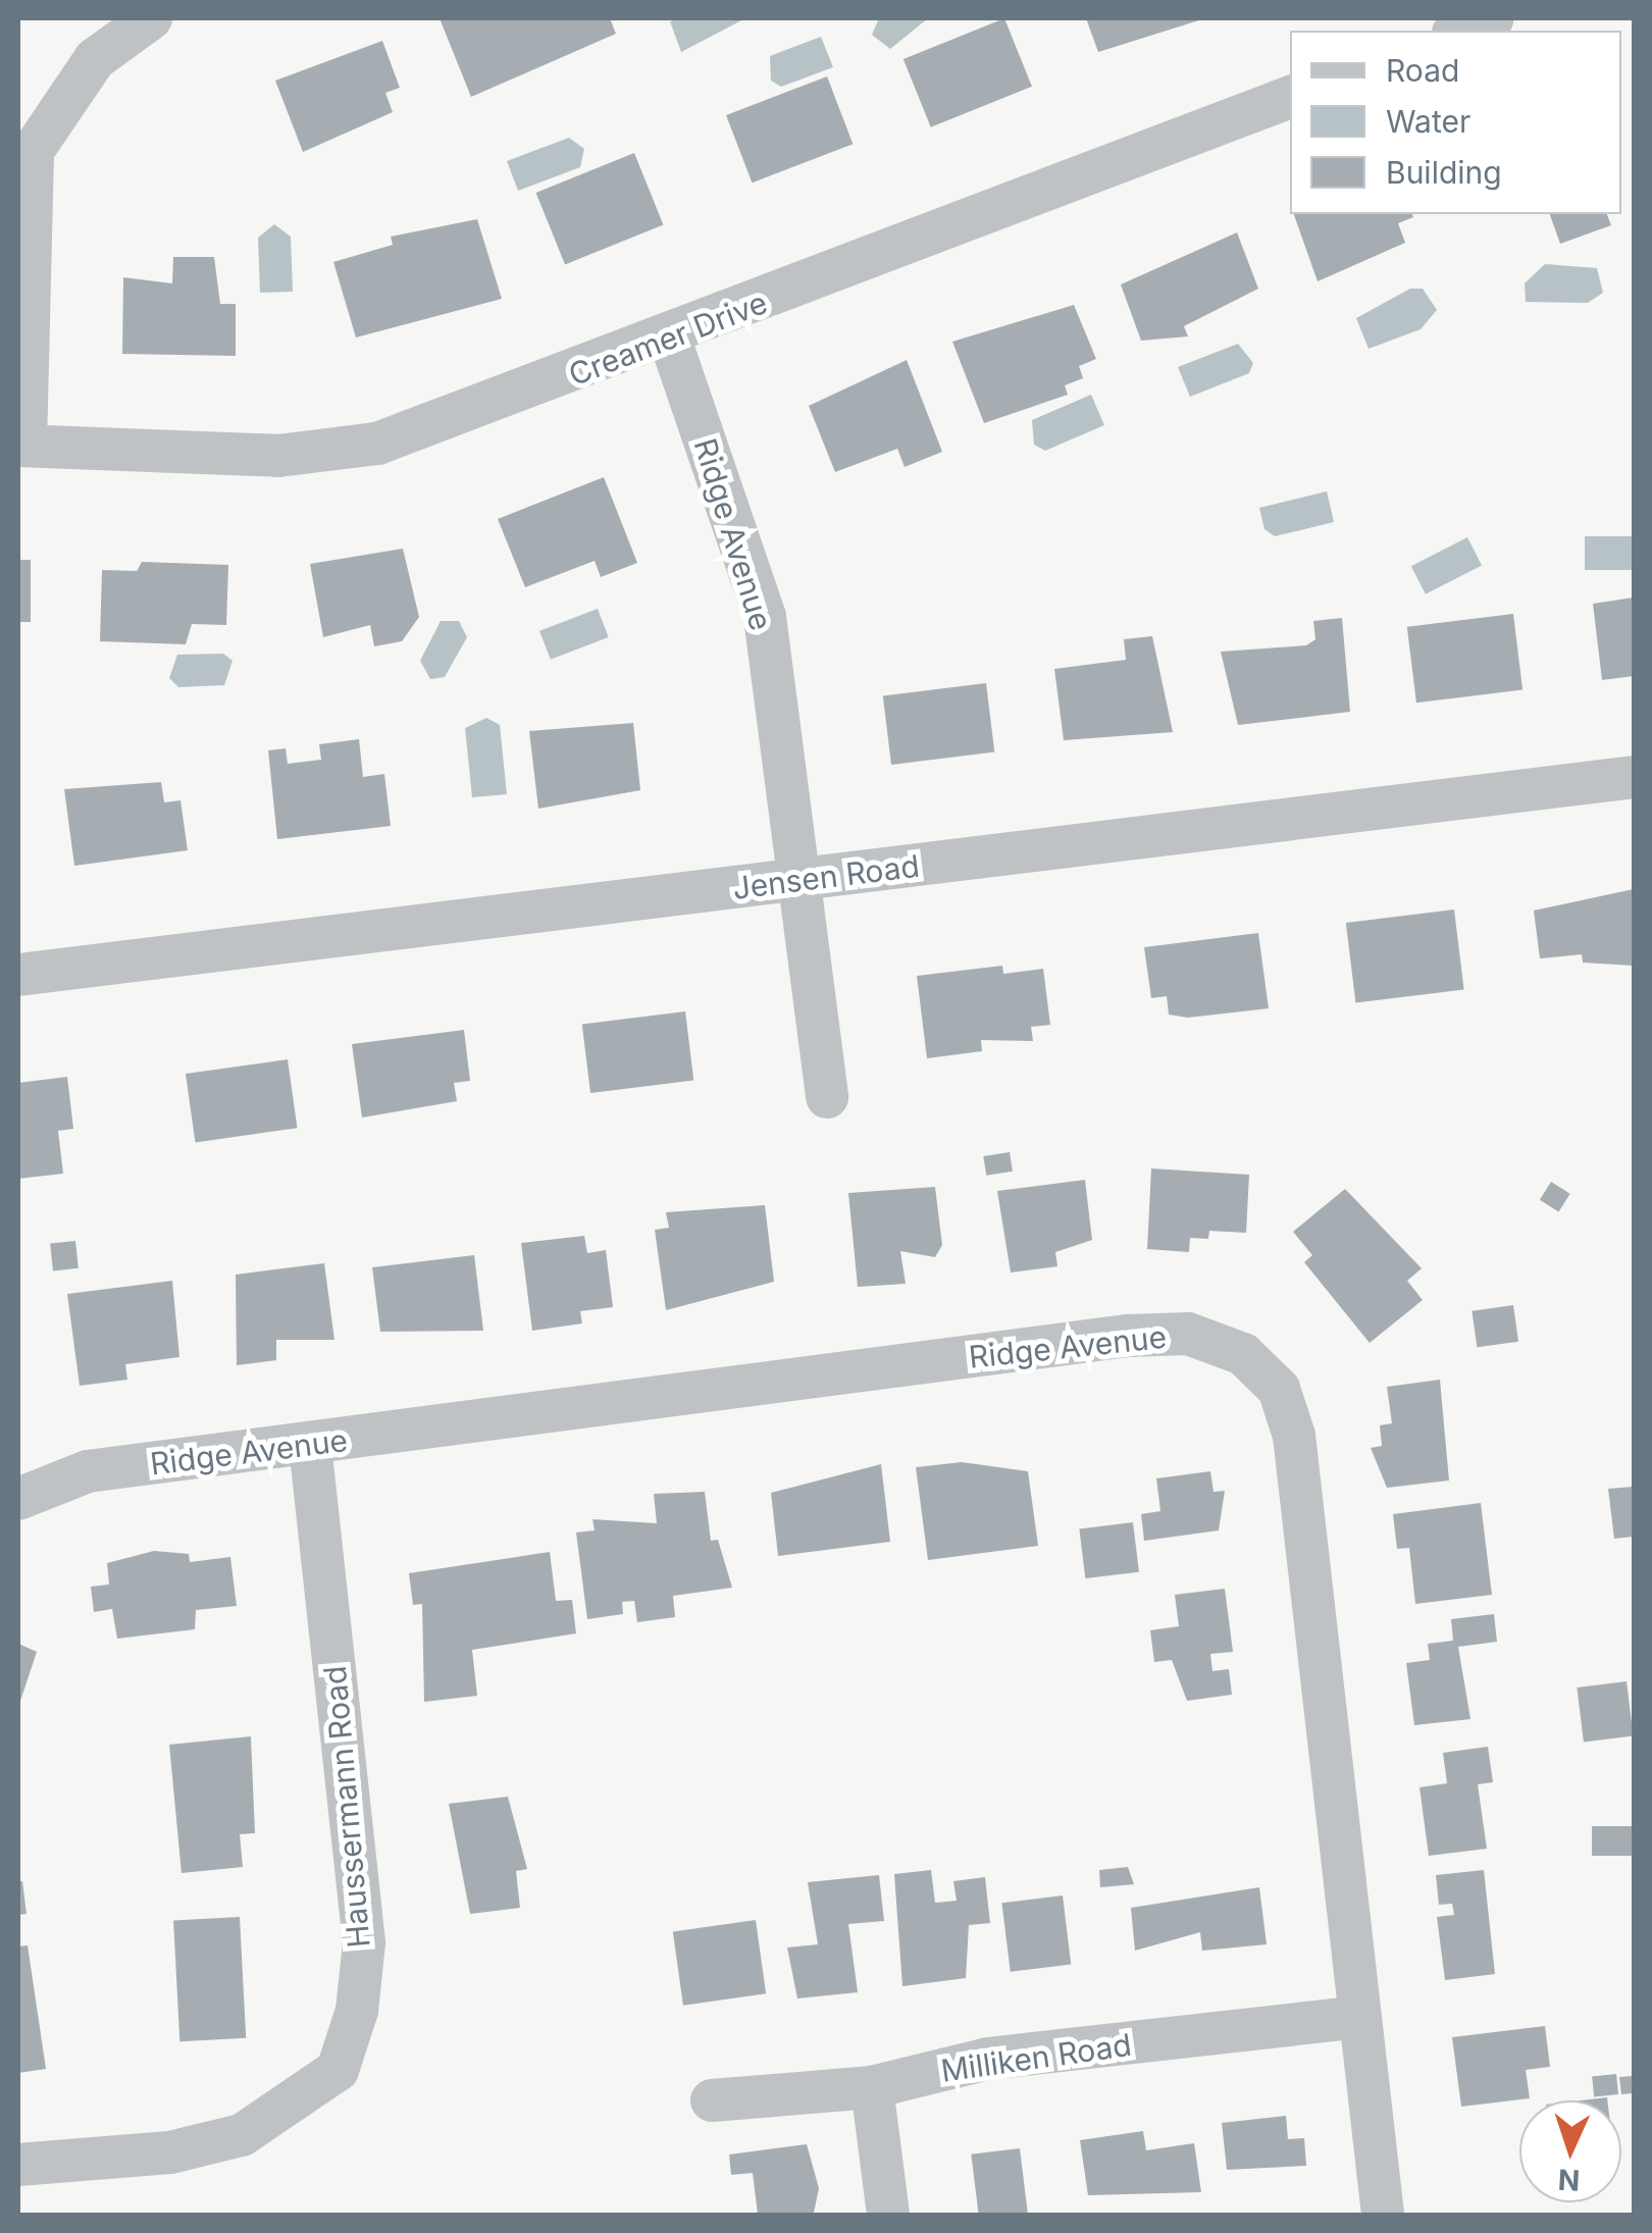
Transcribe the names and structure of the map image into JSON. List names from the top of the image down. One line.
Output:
{"streets":{"street":["Creamer Drive","Ridge Avenue","Jensen Road","Haussermann Road","Milliken Road"]},"crossings":[["Creamer Drive","Ridge Avenue"],["Ridge Avenue","Jensen Road"],["Ridge Avenue","Haussermann Road"],["Ridge Avenue","Milliken Road"]],"legend":["Road","Water","Building"],"north":"bottom"}
